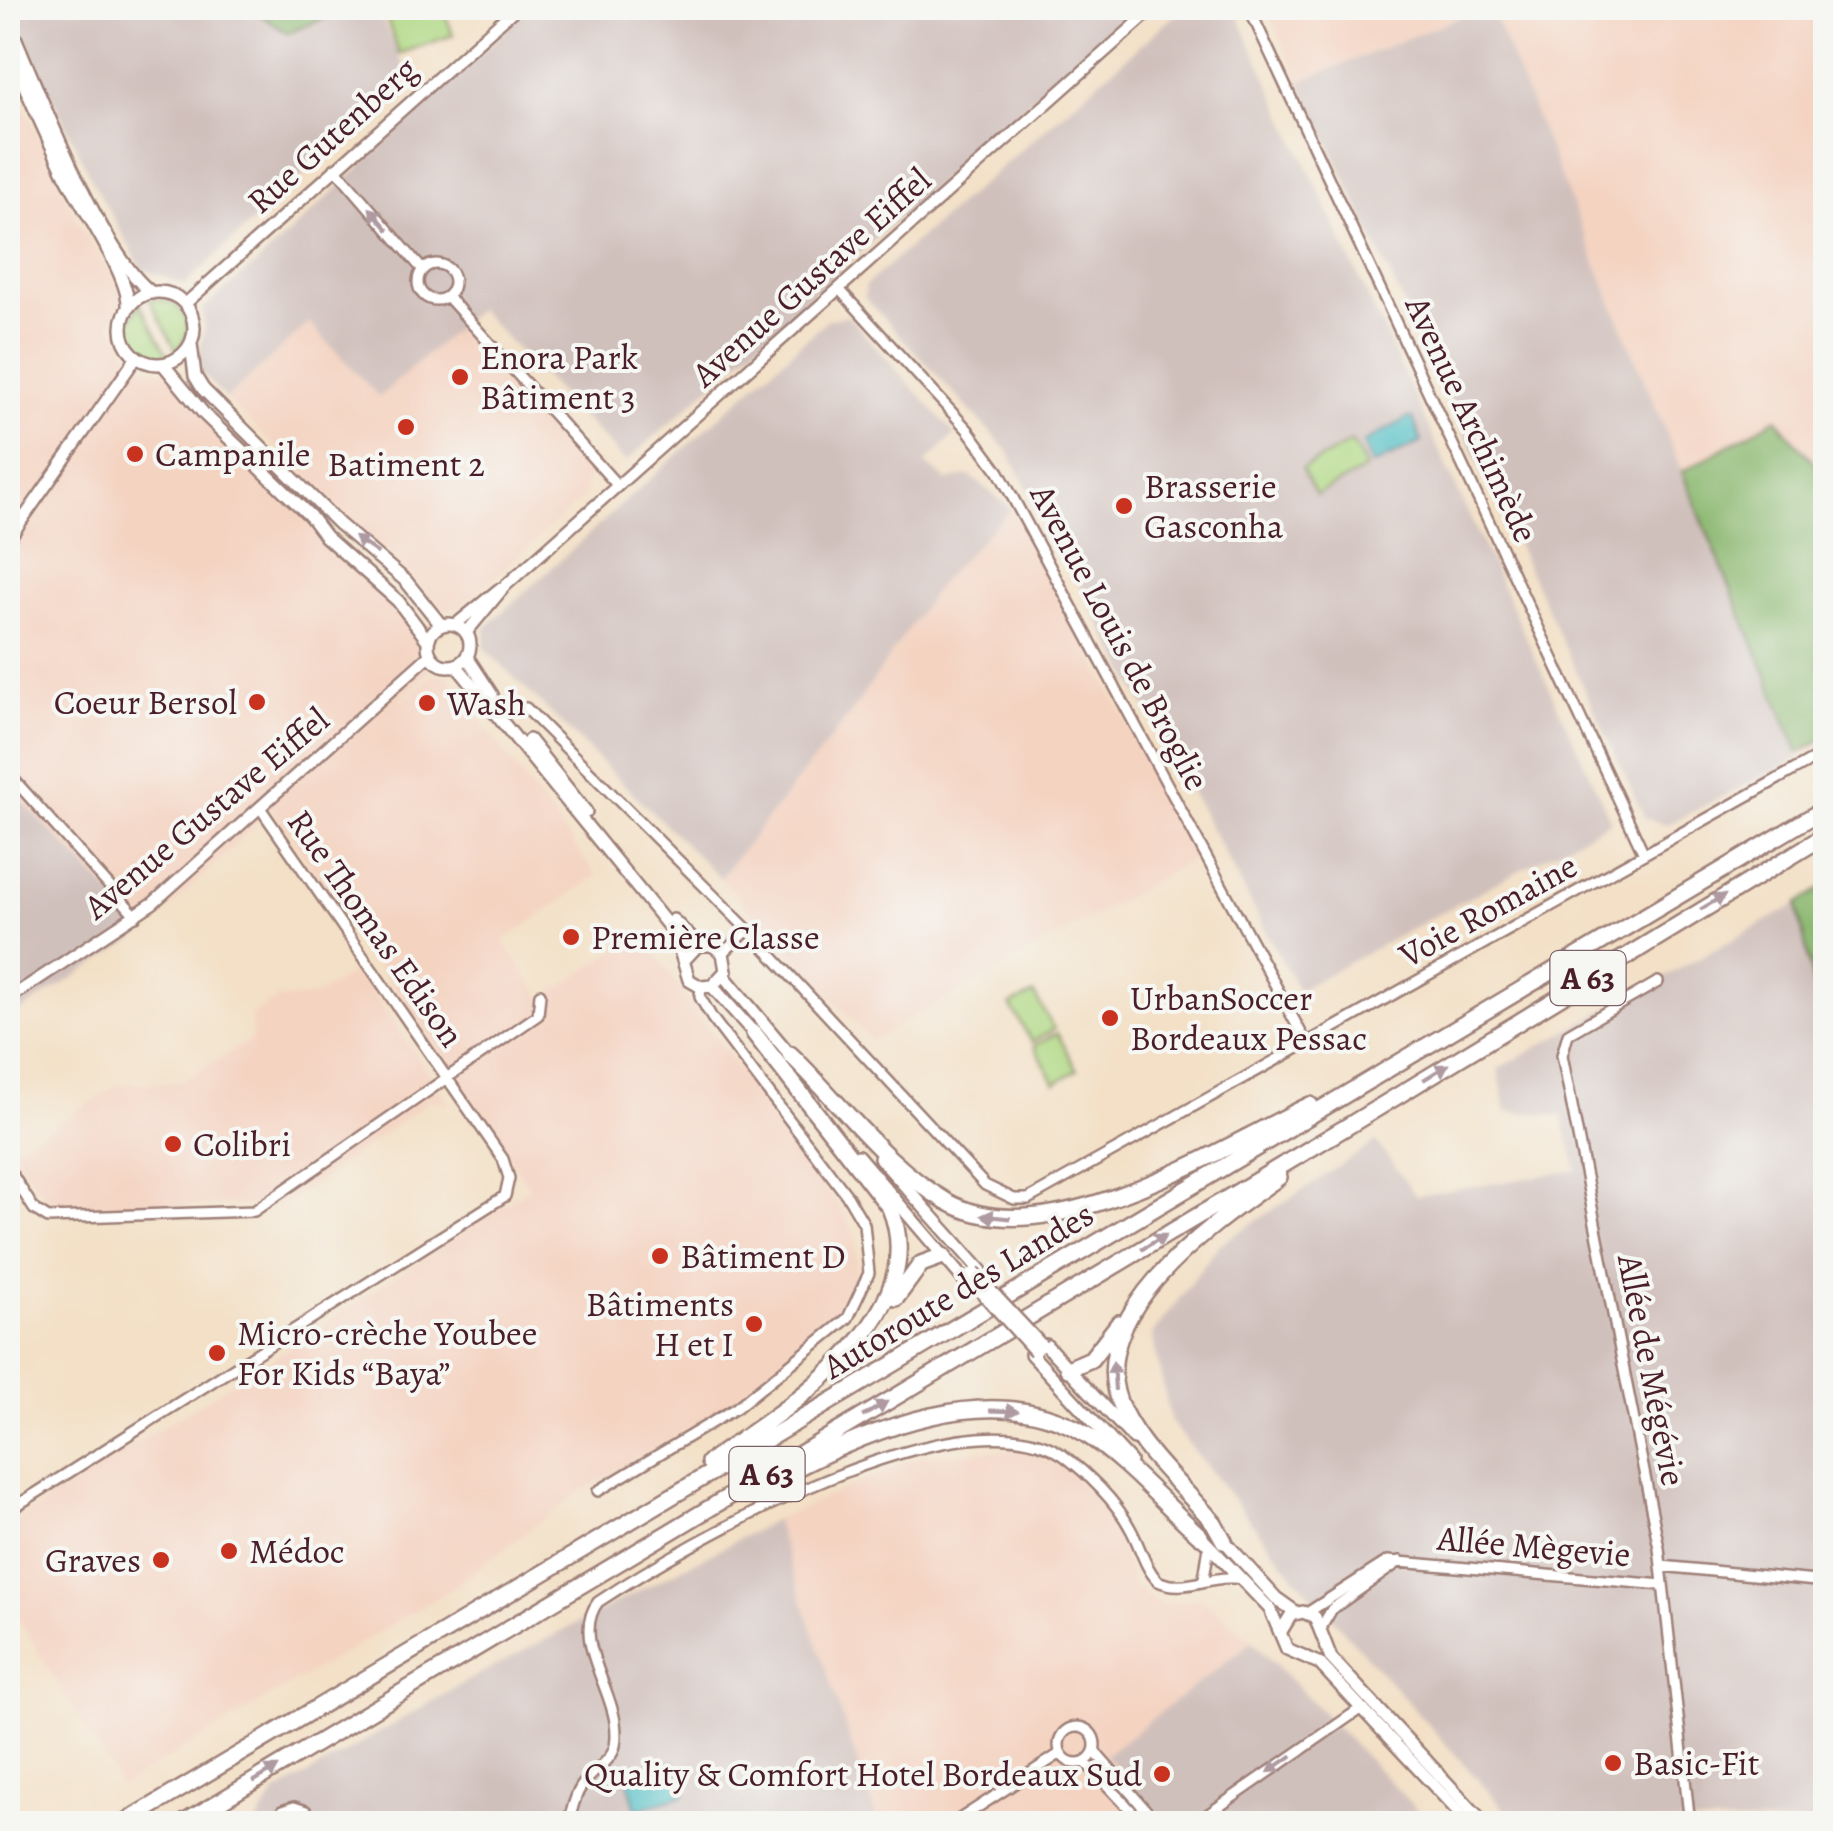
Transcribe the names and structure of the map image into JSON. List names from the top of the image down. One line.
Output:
{"streets":{"highway":["A 63","Autoroute des Landes"],"street":["Rue Gutenberg","Avenue Gustave Eiffel","Avenue Archimède","Avenue Louis de Broglie","Voie Romaine","Rue Thomas Edison","Allée de Mégévie","Allée Mègevie"]},"crossings":[["Avenue Gustave Eiffel","Avenue Louis de Broglie"],["Avenue Gustave Eiffel","Rue Thomas Edison"],["Avenue Archimède","Voie Romaine"],["Avenue Louis de Broglie","Voie Romaine"],["Allée de Mégévie","Allée Mègevie"]],"places":["Enora Park Bâtiment 3","Batiment 2","Campanile","Brasserie Gasconha","Coeur Bersol","Wash","Première Classe","UrbanSoccer Bordeaux Pessac","Colibri","Bâtiment D","Bâtiments H et I","Micro-crèche Youbee For Kids “Baya”","Médoc","Graves","Basic-Fit","Quality & Comfort Hotel Bordeaux Sud"]}
